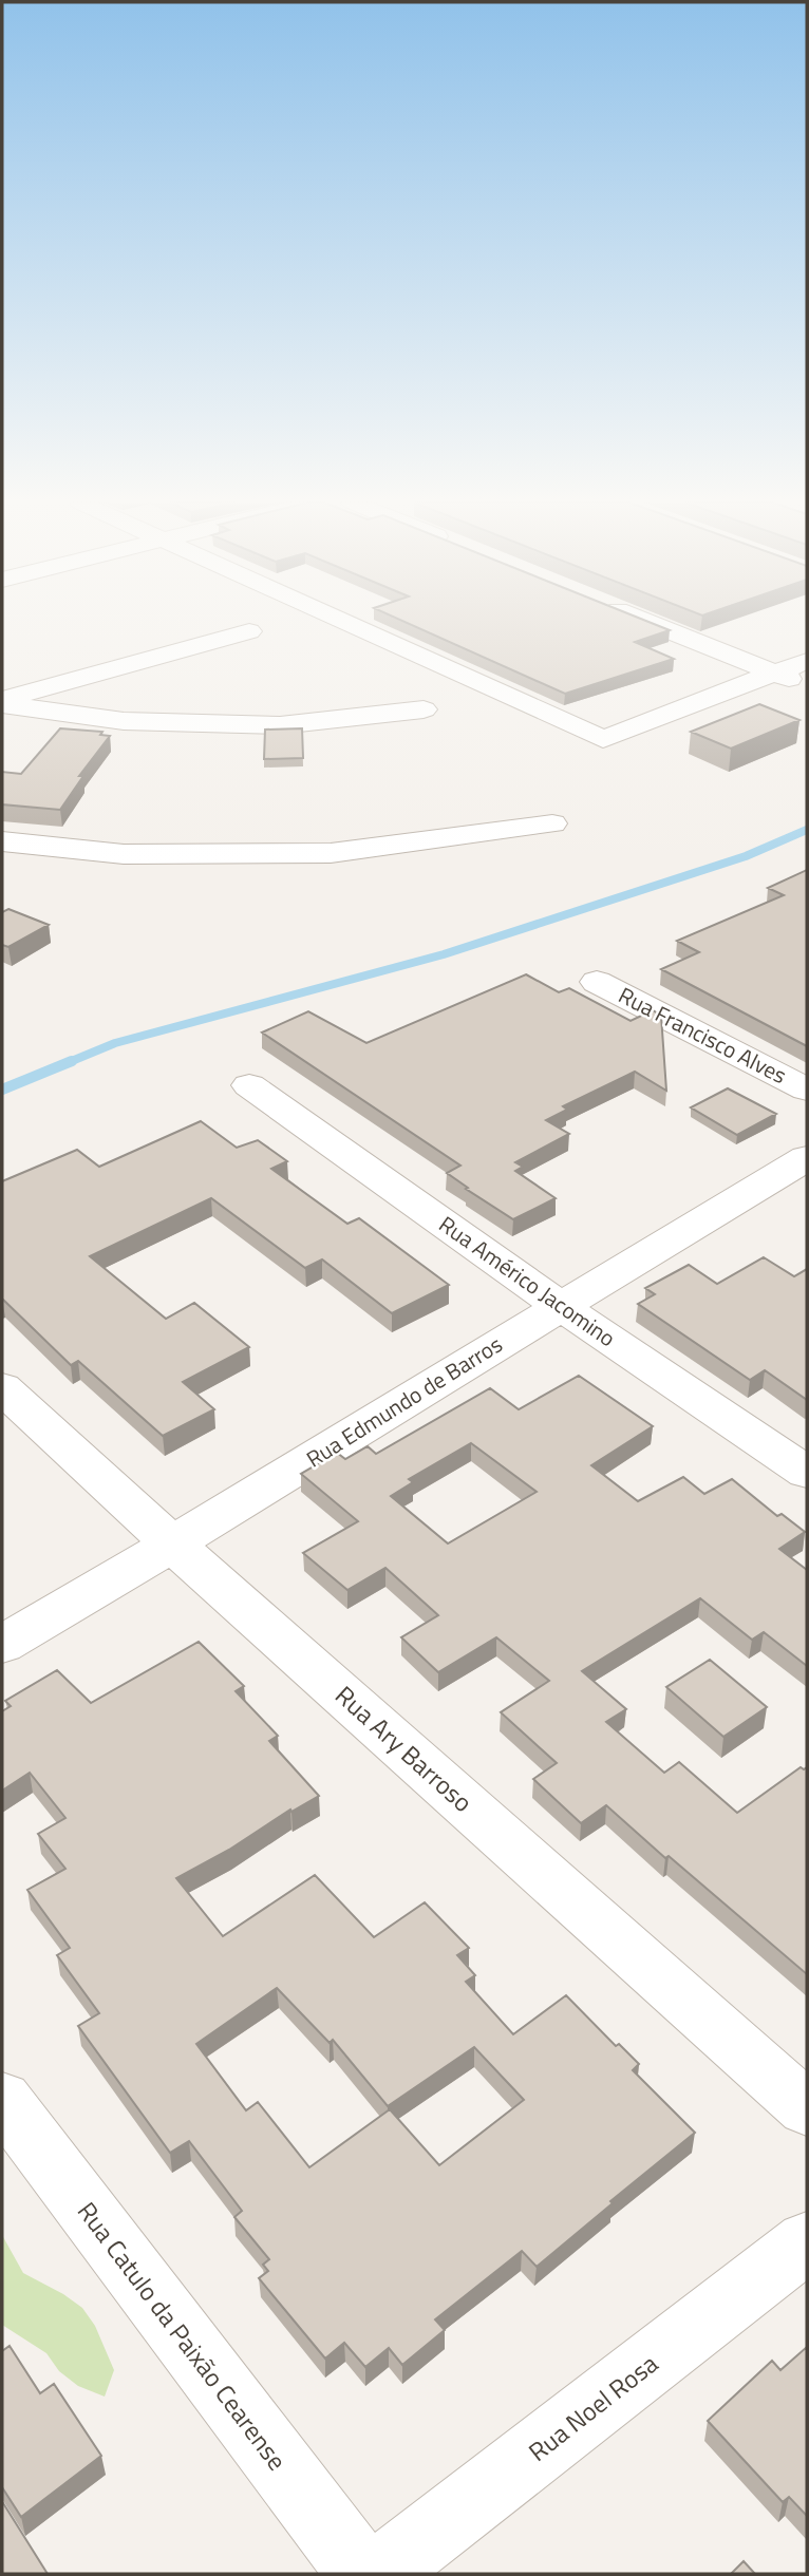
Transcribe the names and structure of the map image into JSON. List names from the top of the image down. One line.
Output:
{"streets":{"street":["Rua Francisco Alves","Rua Américo Jacomino","Rua Edmundo de Barros","Rua Ary Barroso","Rua Catulo da Paixão Cearense","Rua Noel Rosa"]},"crossings":[["Rua Américo Jacomino","Rua Edmundo de Barros"],["Rua Edmundo de Barros","Rua Ary Barroso"]]}
